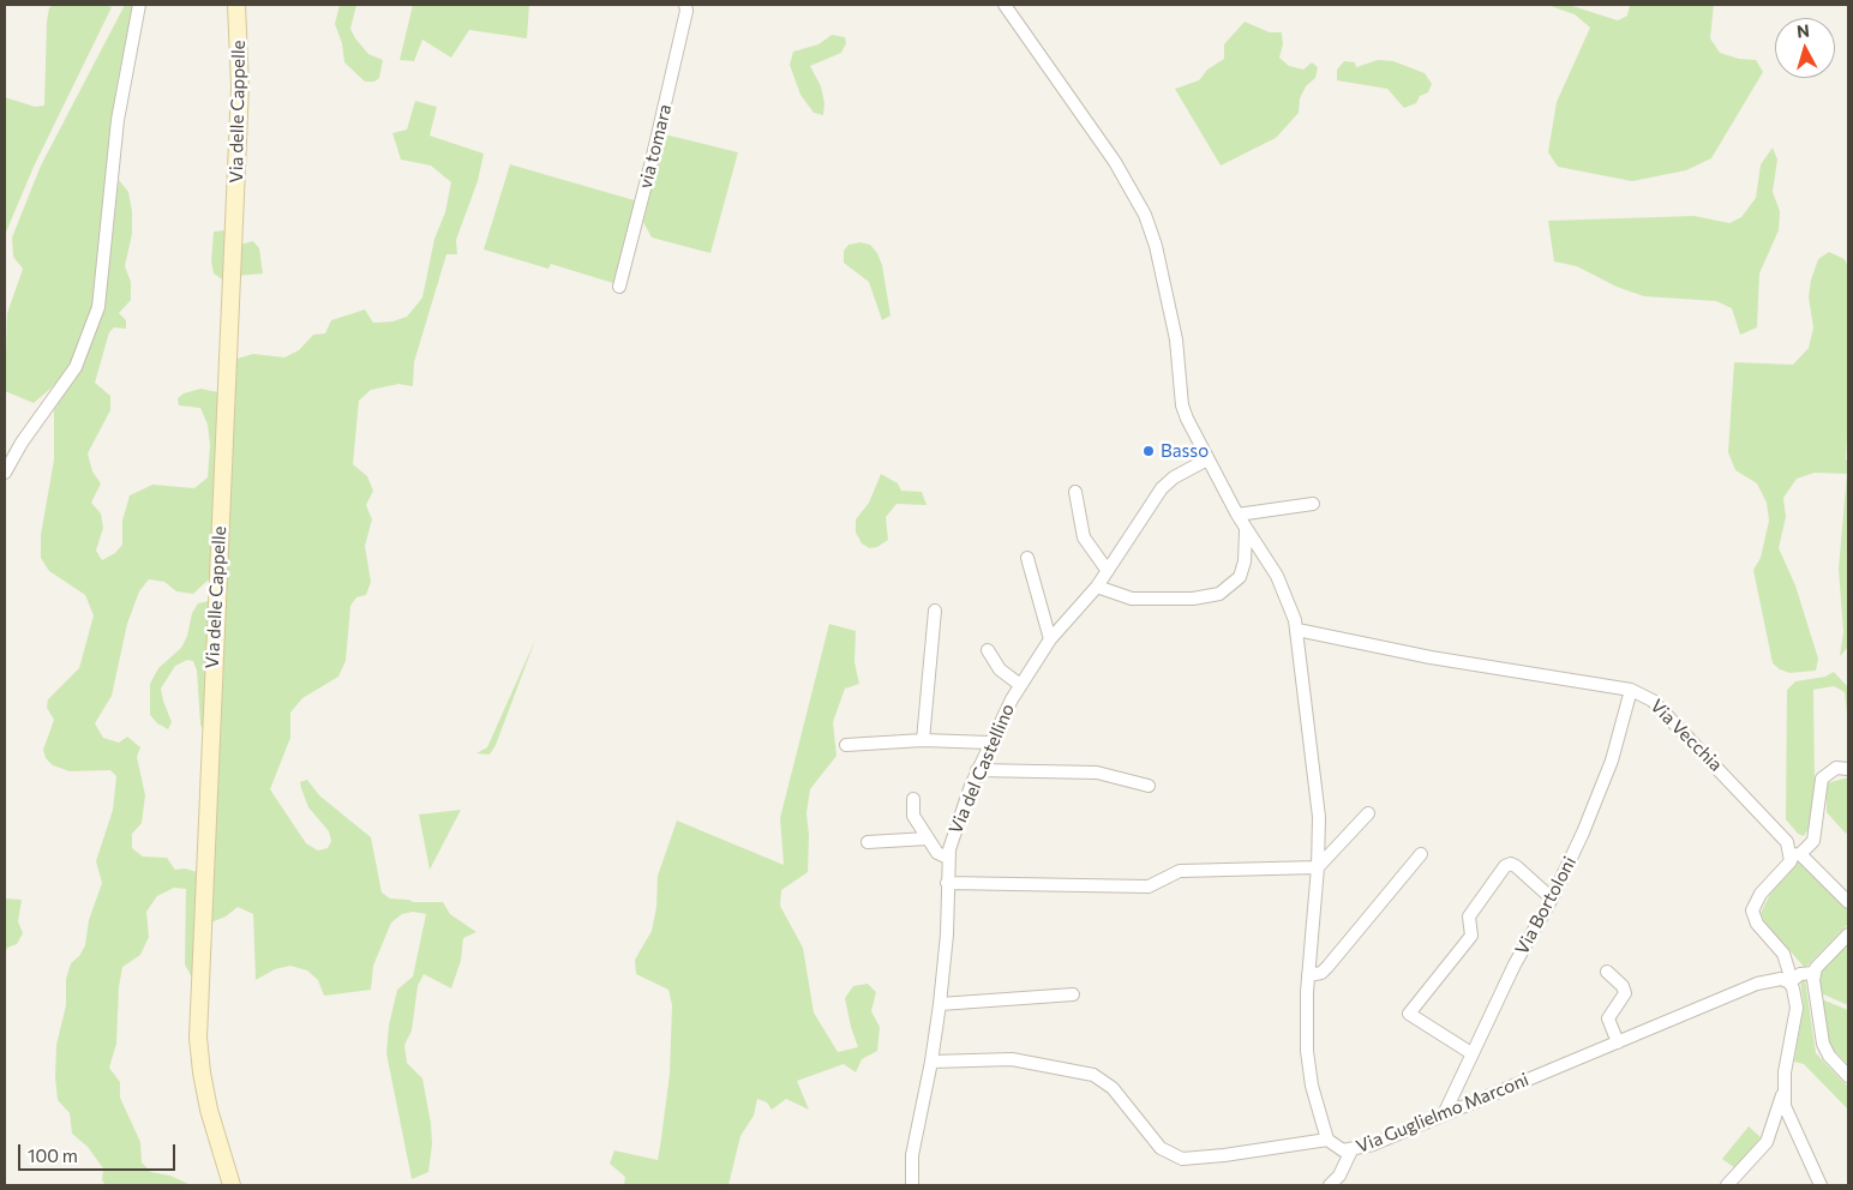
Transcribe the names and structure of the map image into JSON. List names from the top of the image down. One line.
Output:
{"streets":{"main road":["Via delle Cappelle"],"street":["via tomara","Via Vecchia","Via del Castellino","Via Bortoloni","Via Guglielmo Marconi"]},"crossings":[["Via Vecchia","Via Bortoloni"],["Via Vecchia","Via Guglielmo Marconi"],["Via del Castellino","Via Guglielmo Marconi"],["Via Bortoloni","Via Guglielmo Marconi"]],"places":["Basso"],"scale_bar":"100 m","north":"top"}
